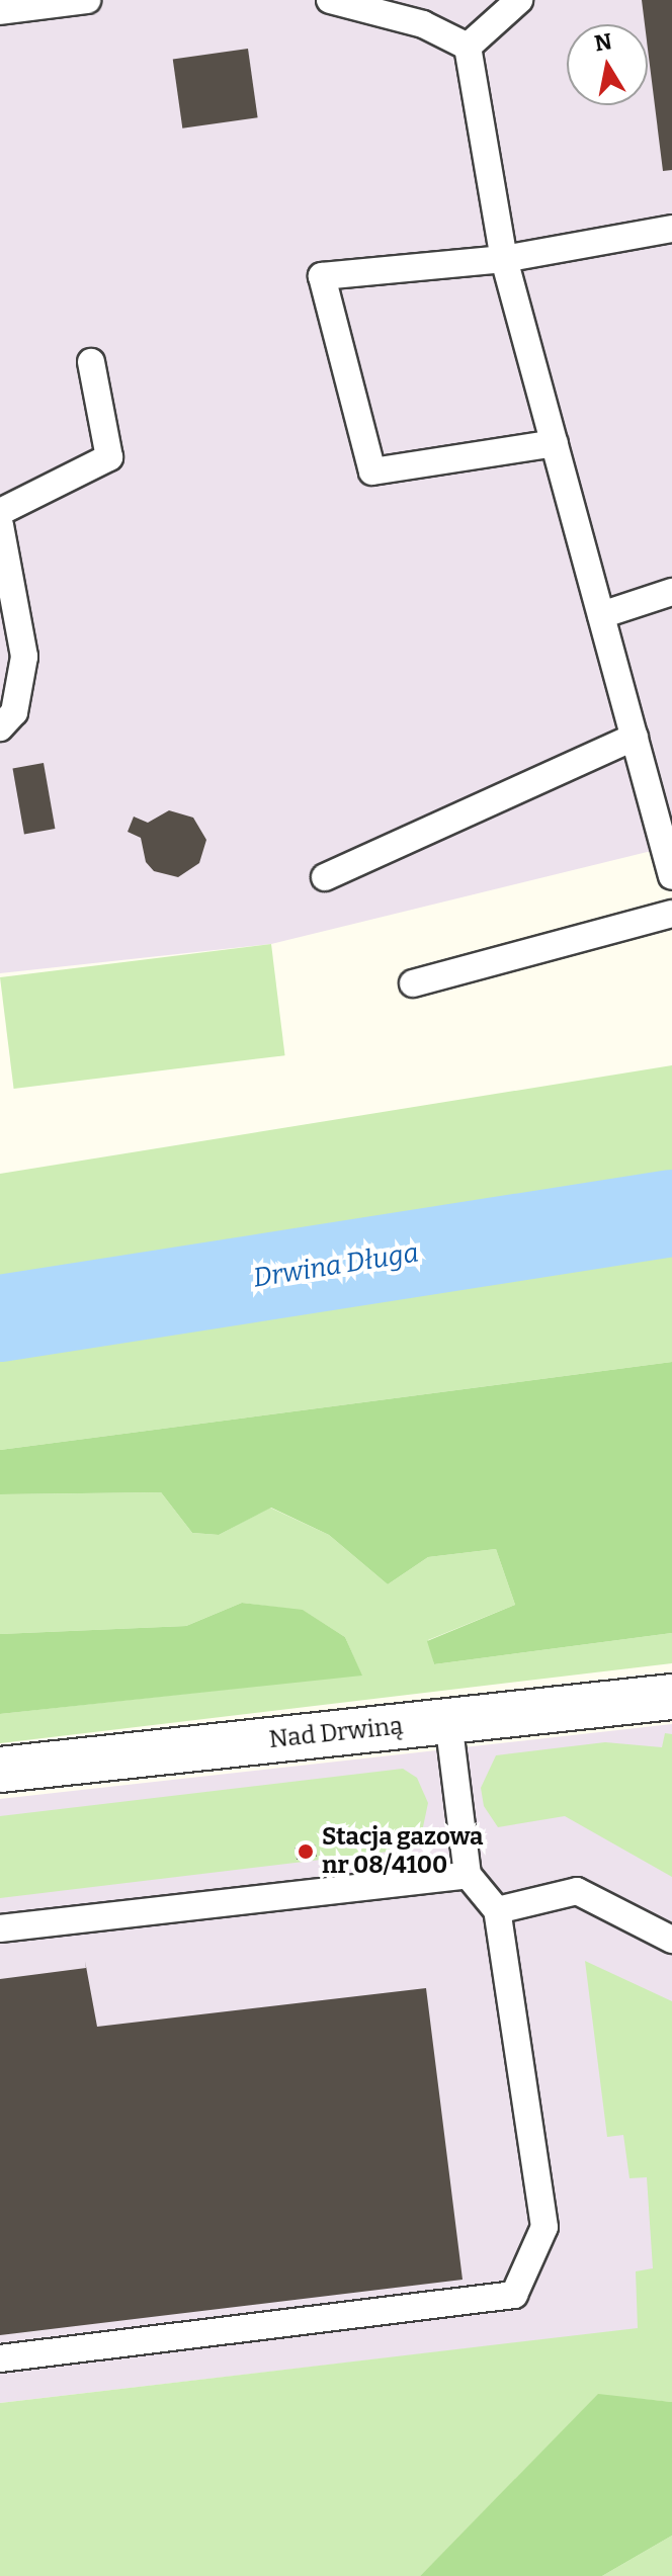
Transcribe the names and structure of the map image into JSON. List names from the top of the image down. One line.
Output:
{"streets":{"street":["Nad Drwiną"]},"water":["Drwina Długa"],"places":["Stacja gazowa nr 08/4100"],"north":"top"}
